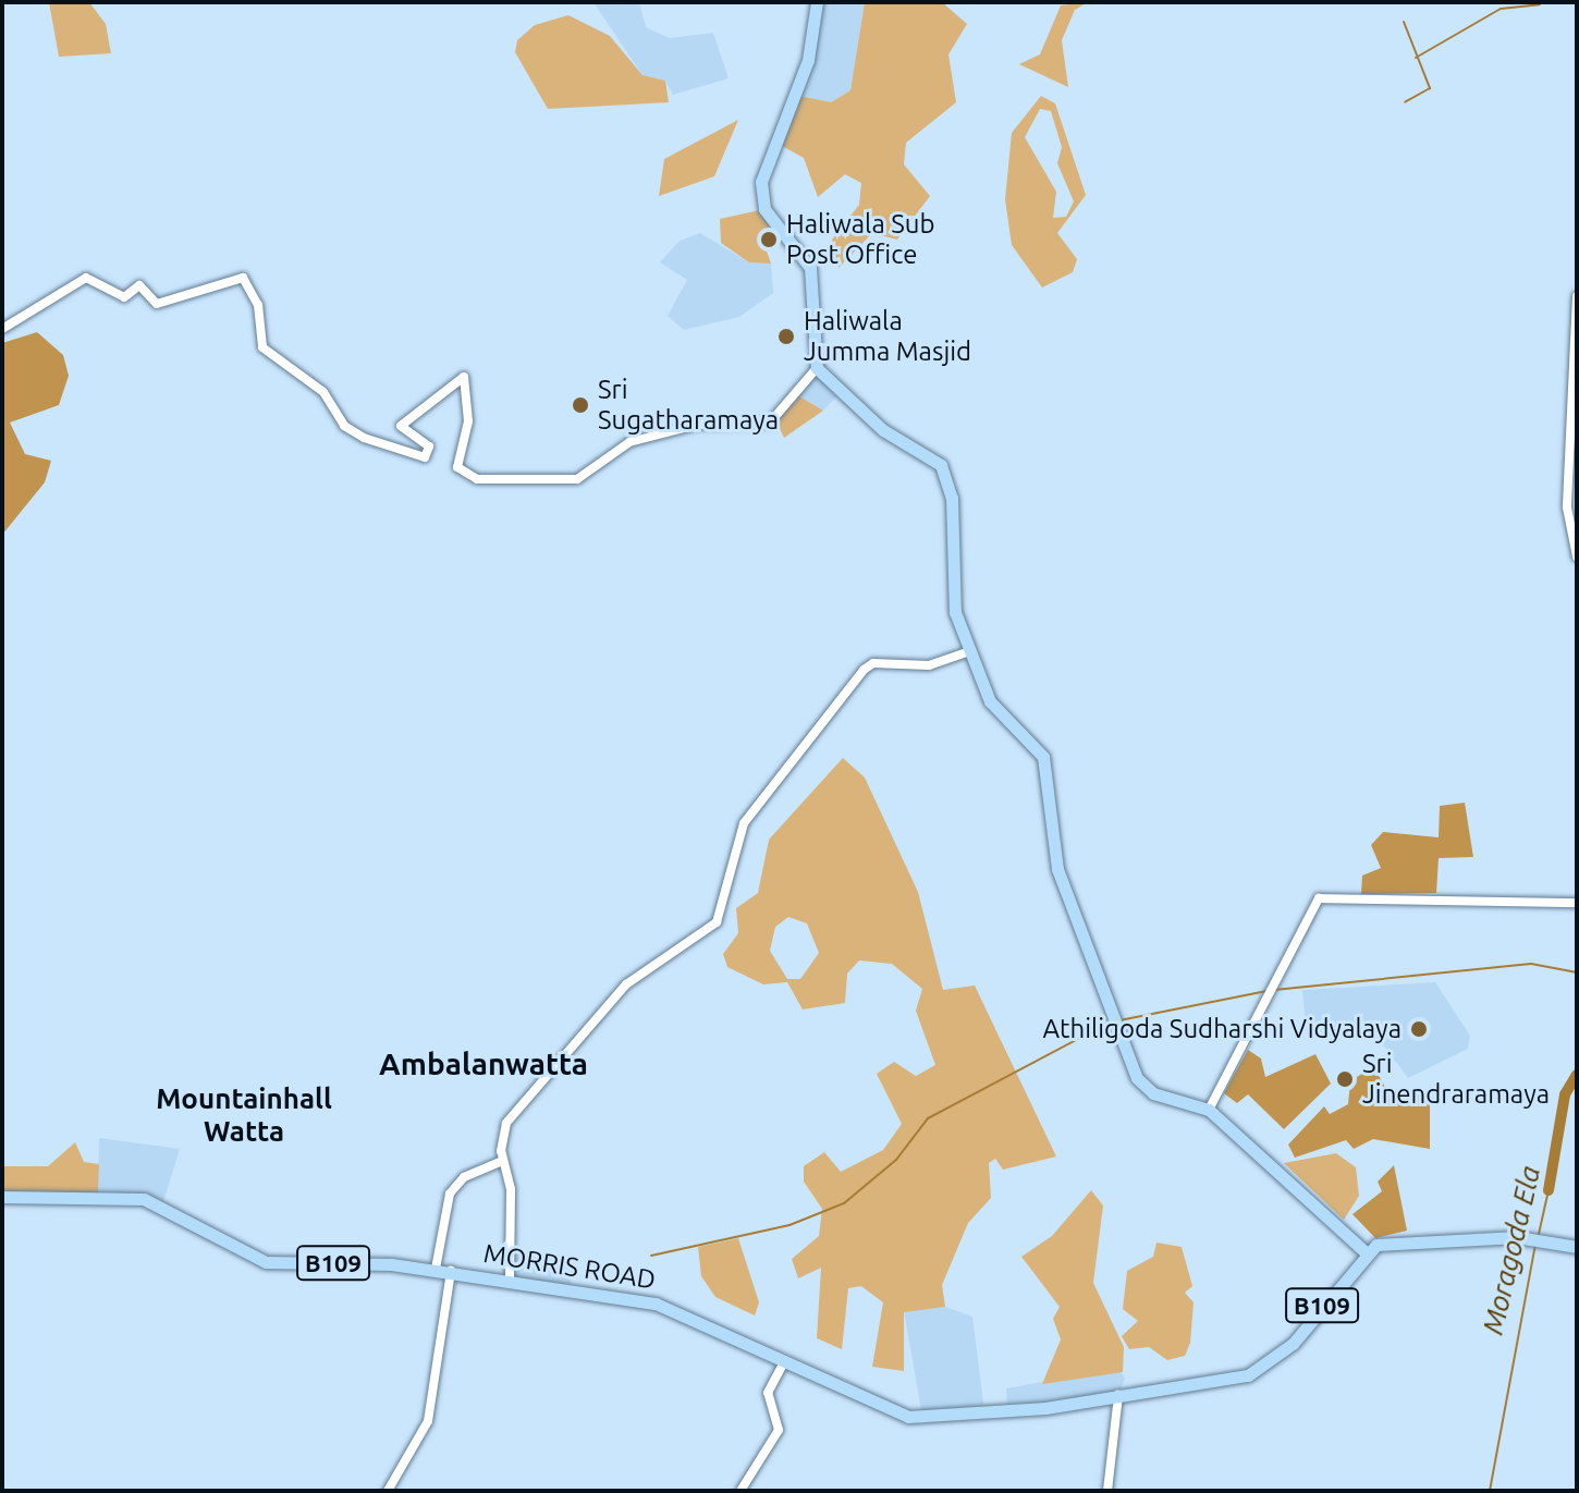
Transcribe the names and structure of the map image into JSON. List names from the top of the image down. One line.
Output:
{"streets":{"main road":["B109","MORRIS ROAD"]},"crossings":[["B109","MORRIS ROAD"]],"districts":["Ambalanwatta","Mountainhall Watta"],"water":["Moragoda Ela"],"places":["Haliwala Sub Post Office","Haliwala Jumma Masjid","Sri Sugatharamaya","Athiligoda Sudharshi Vidyalaya","Sri Jinendraramaya"]}
